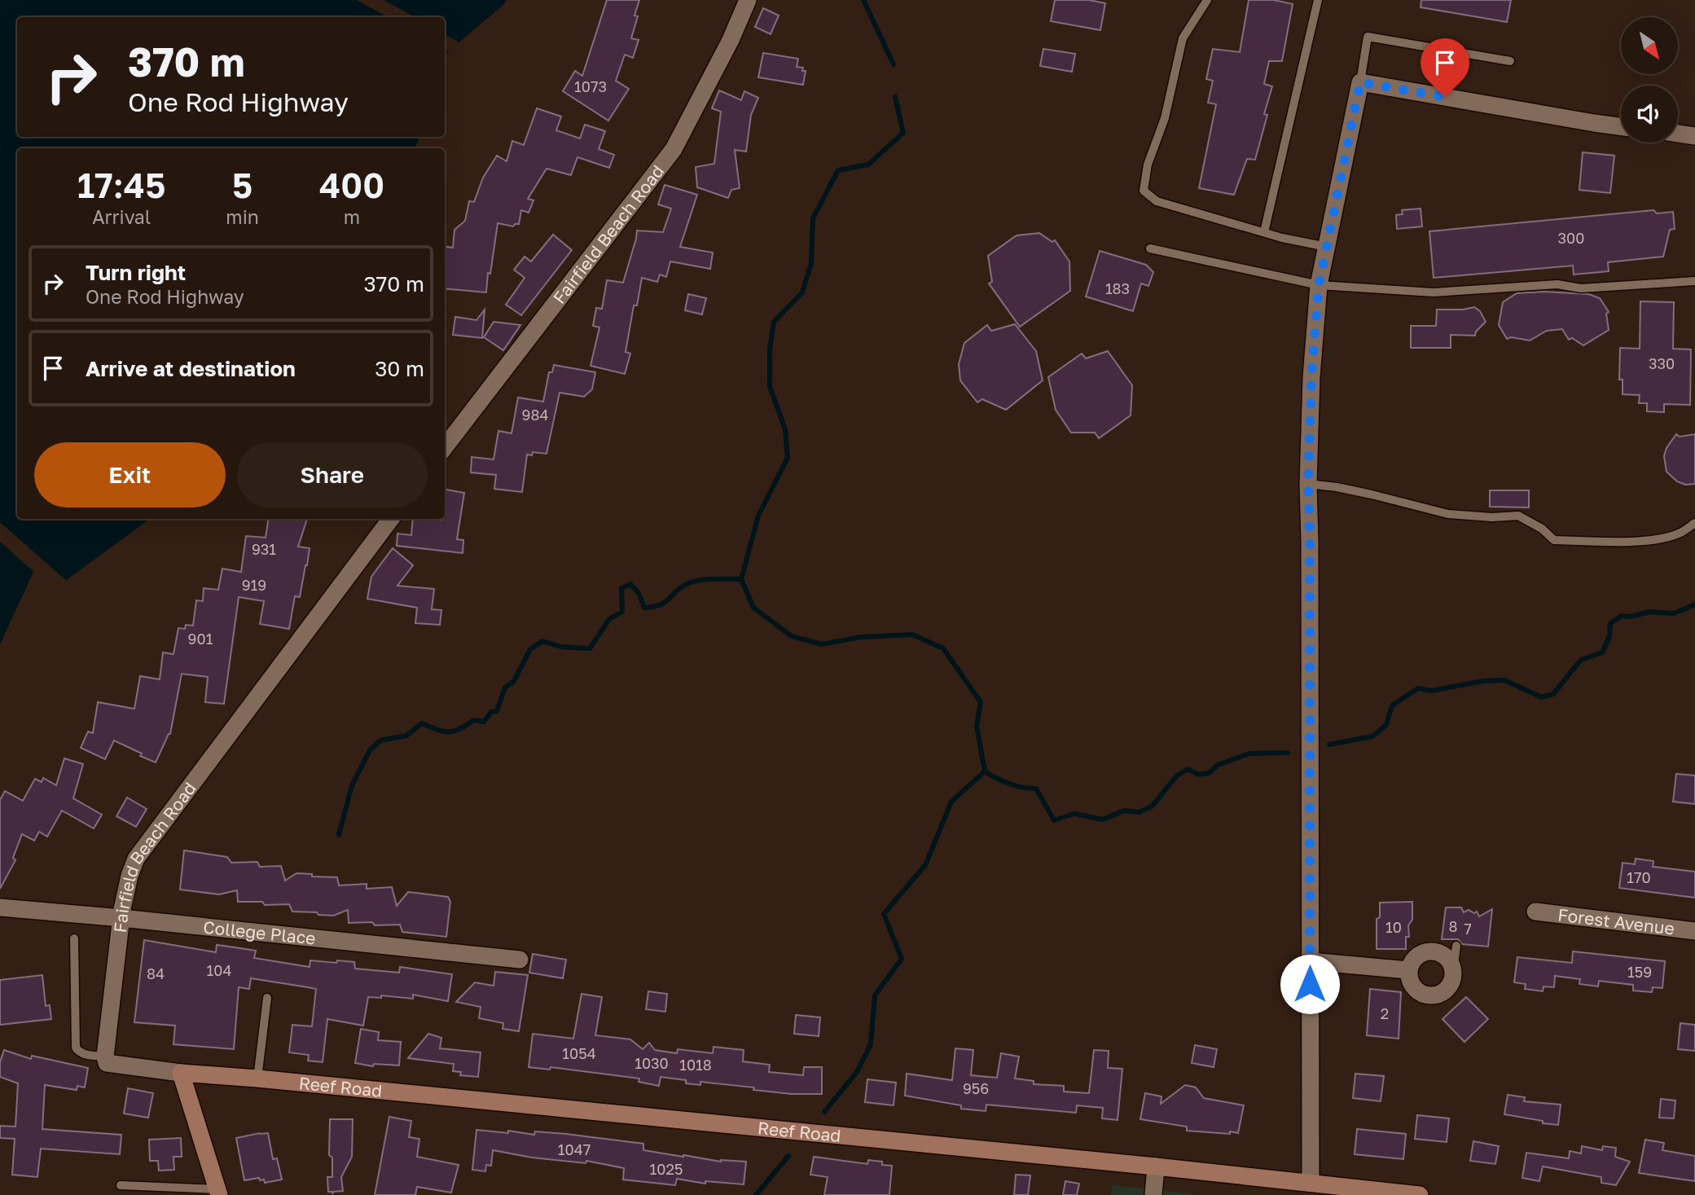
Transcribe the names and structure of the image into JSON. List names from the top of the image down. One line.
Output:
{"streets":{"street":["Fairfield Beach Road","Forest Avenue","College Place","Reef Road"]},"crossings":[["Fairfield Beach Road","College Place"]],"house_numbers":["1073","300","183","330","984","931","919","901","170","8","10","7","104","159","84","2","1054","1030","1018","956","1047","1025"],"north":"bottom right","page":{"turn":["370 m","One Rod Highway"],"eta":["17:45","Arrival","5","min","400","m"],"list":[{"name":"Turn right","note":"One Rod Highway","value":"370 m"},{"name":"Arrive at destination","value":"30 m"}],"buttons":["Exit","Share"]}}
